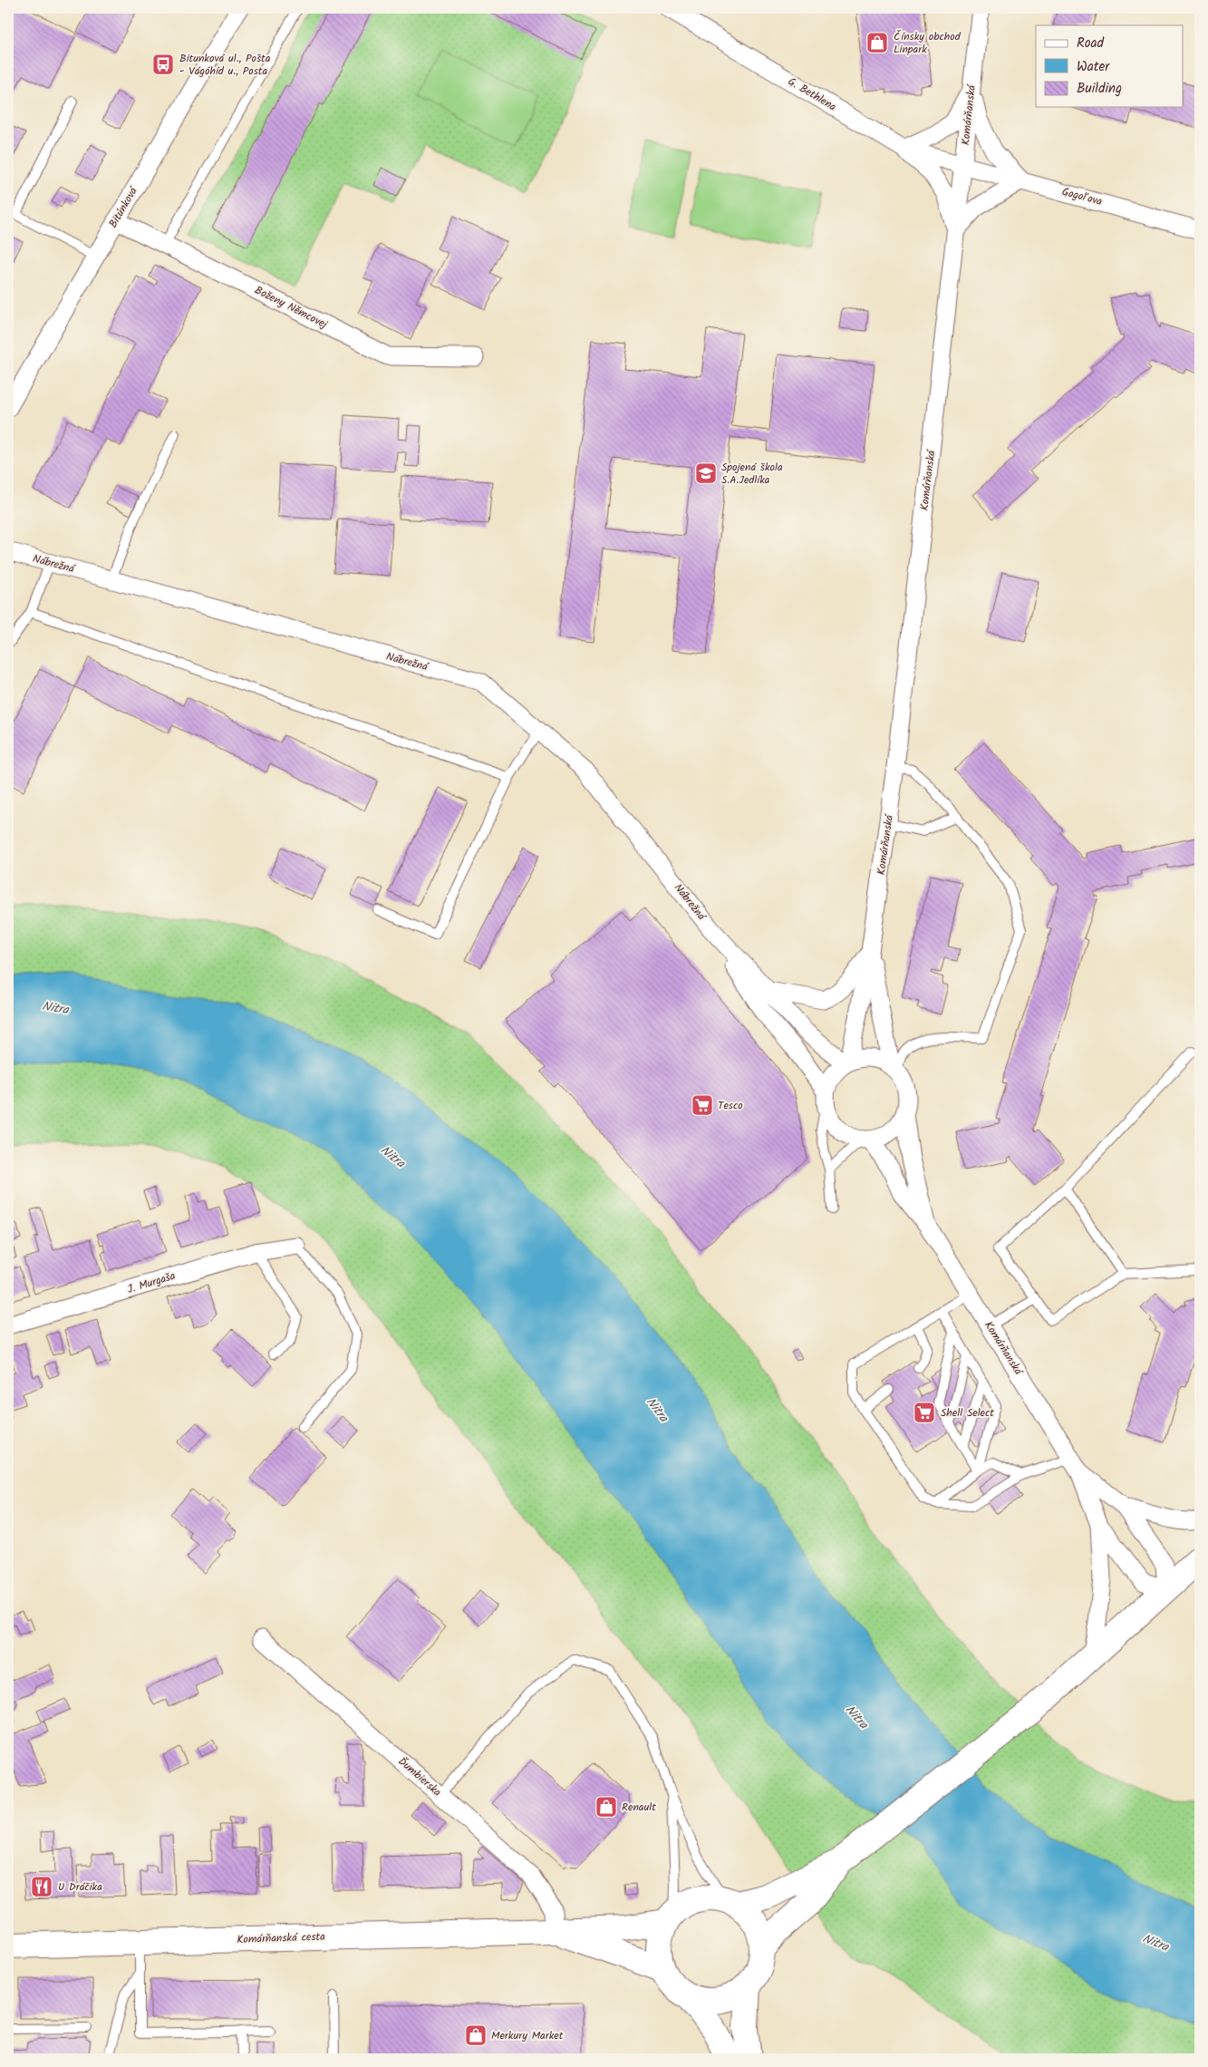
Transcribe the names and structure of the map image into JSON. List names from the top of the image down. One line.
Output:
{"streets":{"main road":["Komárňanská cesta"],"street":["G. Bethlena","Komárňanská","Gogoľova","Bitúnková","Boženy Němcovej","Nábrežná","J. Murgaša","Ďumbierska"]},"crossings":[["G. Bethlena","Komárňanská"],["G. Bethlena","Gogoľova"],["Komárňanská","Gogoľova"],["Komárňanská","Nábrežná"],["Bitúnková","Boženy Němcovej"],["Ďumbierska","Komárňanská cesta"]],"water":["Nitra"],"places":{"shop":["Čínsky obchod Linpark","Renault","Merkury Market"],"bus stop":["Bitunková ul., Pošta - Vágóhíd u., Posta"],"school or university":["Spojená škola S.A.Jedlíka"],"supermarket":["Tesco","Shell Select"],"restaurant":["U Dráčika"]},"legend":["Road","Water","Building"]}
